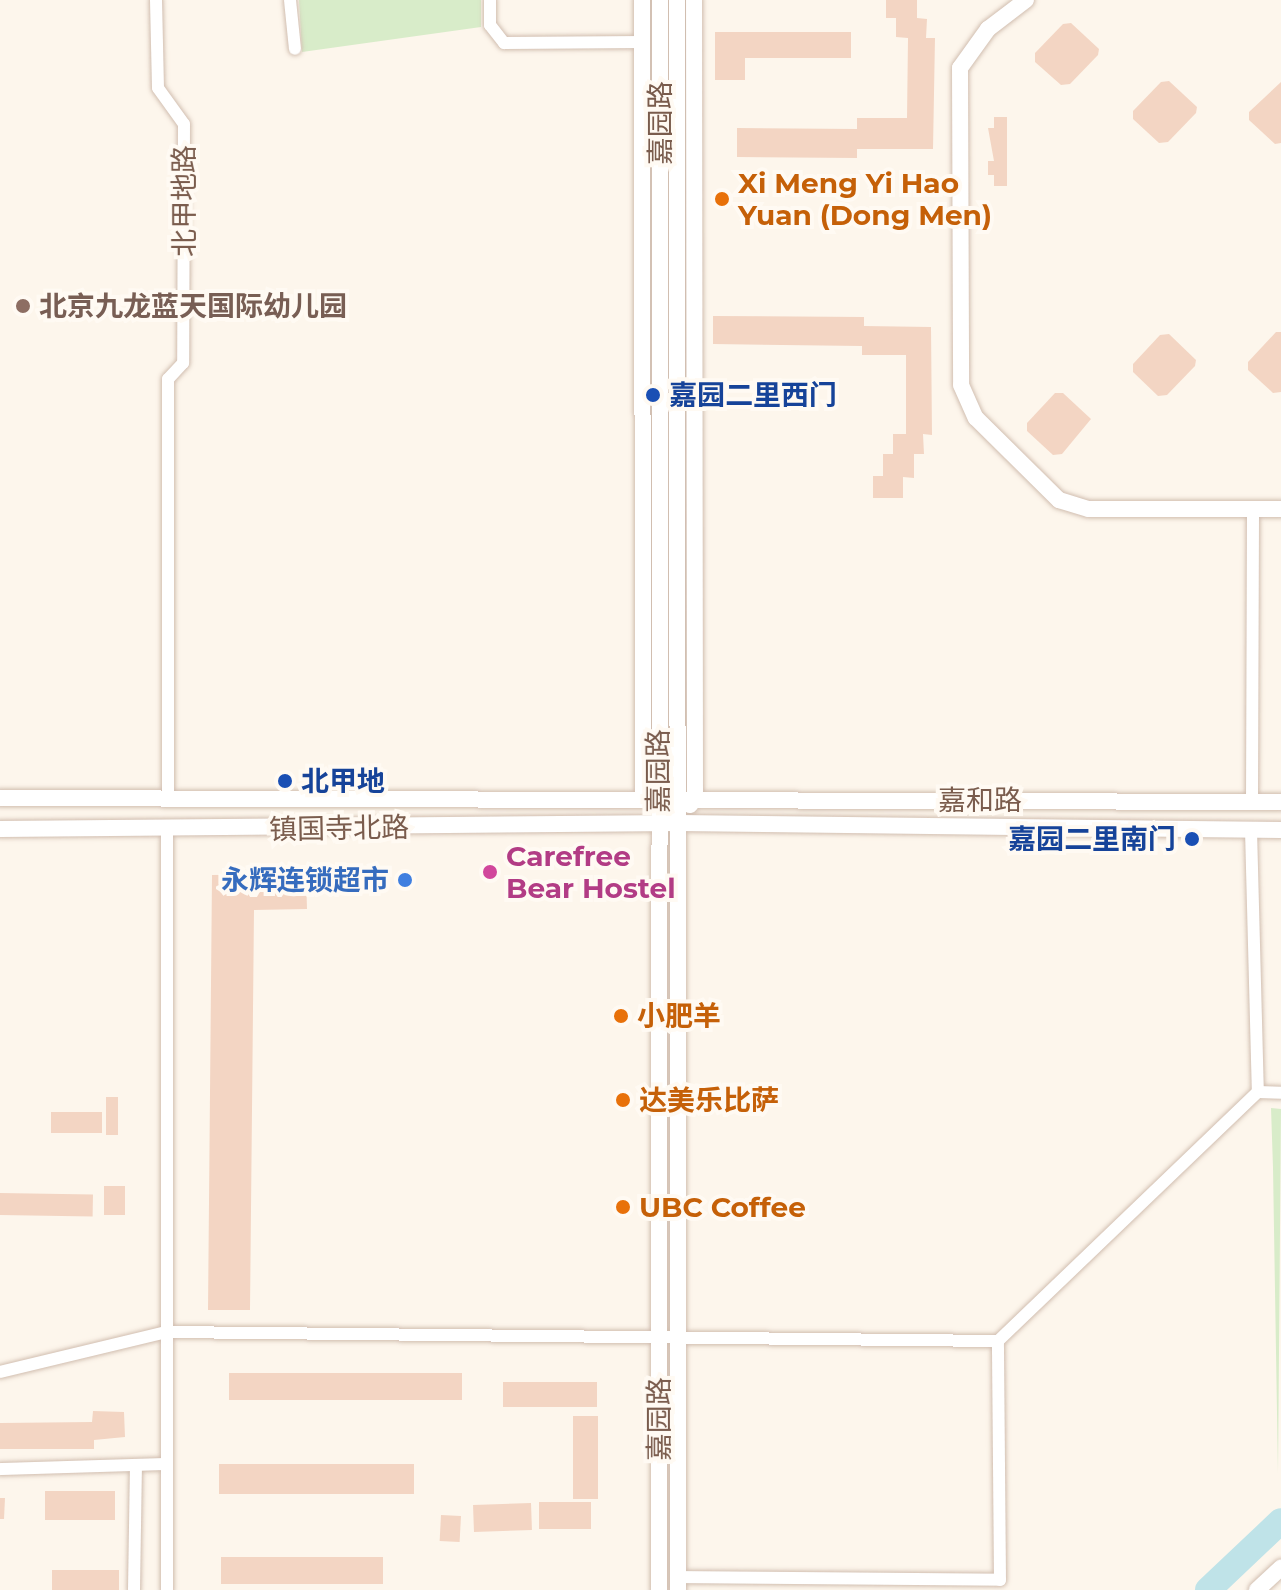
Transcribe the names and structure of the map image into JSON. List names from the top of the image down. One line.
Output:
{"streets":{"street":["嘉园路","北甲地路","嘉和路","镇国寺北路"]},"crossings":[["嘉园路","嘉和路"],["嘉园路","镇国寺北路"],["北甲地路","镇国寺北路"],["嘉和路","镇国寺北路"]],"places":["Xi Meng Yi Hao Yuan (Dong Men)","北京九龙蓝天国际幼儿园","嘉园二里西门","北甲地","嘉园二里南门","Carefree Bear Hostel","永辉连锁超市","小肥羊","达美乐比萨","UBC Coffee"]}
